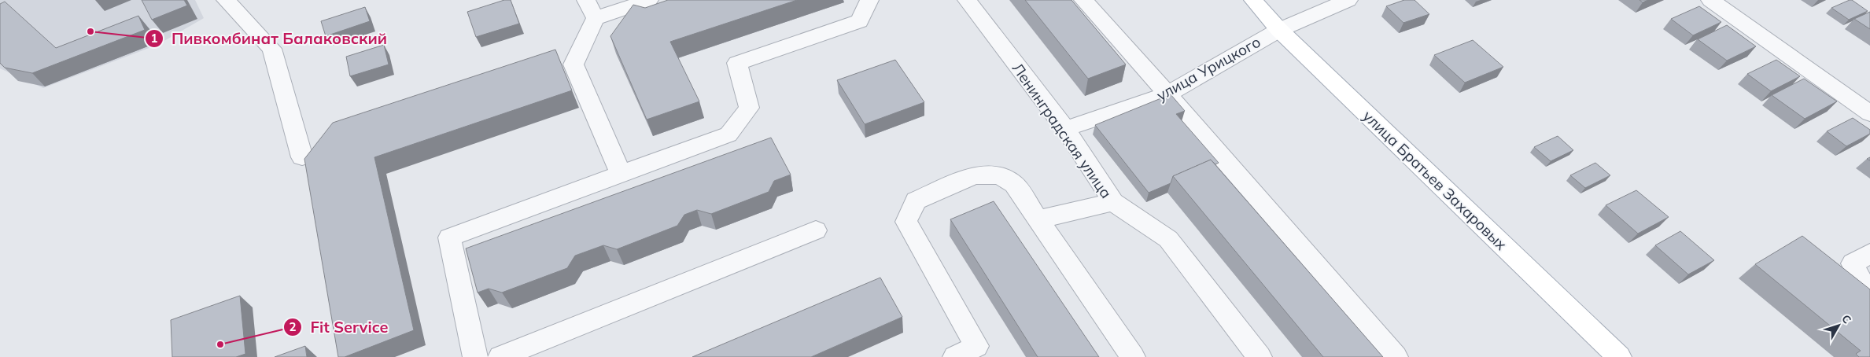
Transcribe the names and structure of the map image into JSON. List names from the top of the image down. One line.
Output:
{"streets":{"main road":["улица Братьев Захаровых"],"street":["улица Урицкого","Ленинградская улица"]},"crossings":[["улица Урицкого","Ленинградская улица"],["улица Урицкого","улица Братьев Захаровых"]],"places":["Пивкомбинат Балаковский","Fit Service"],"north":"top right"}
